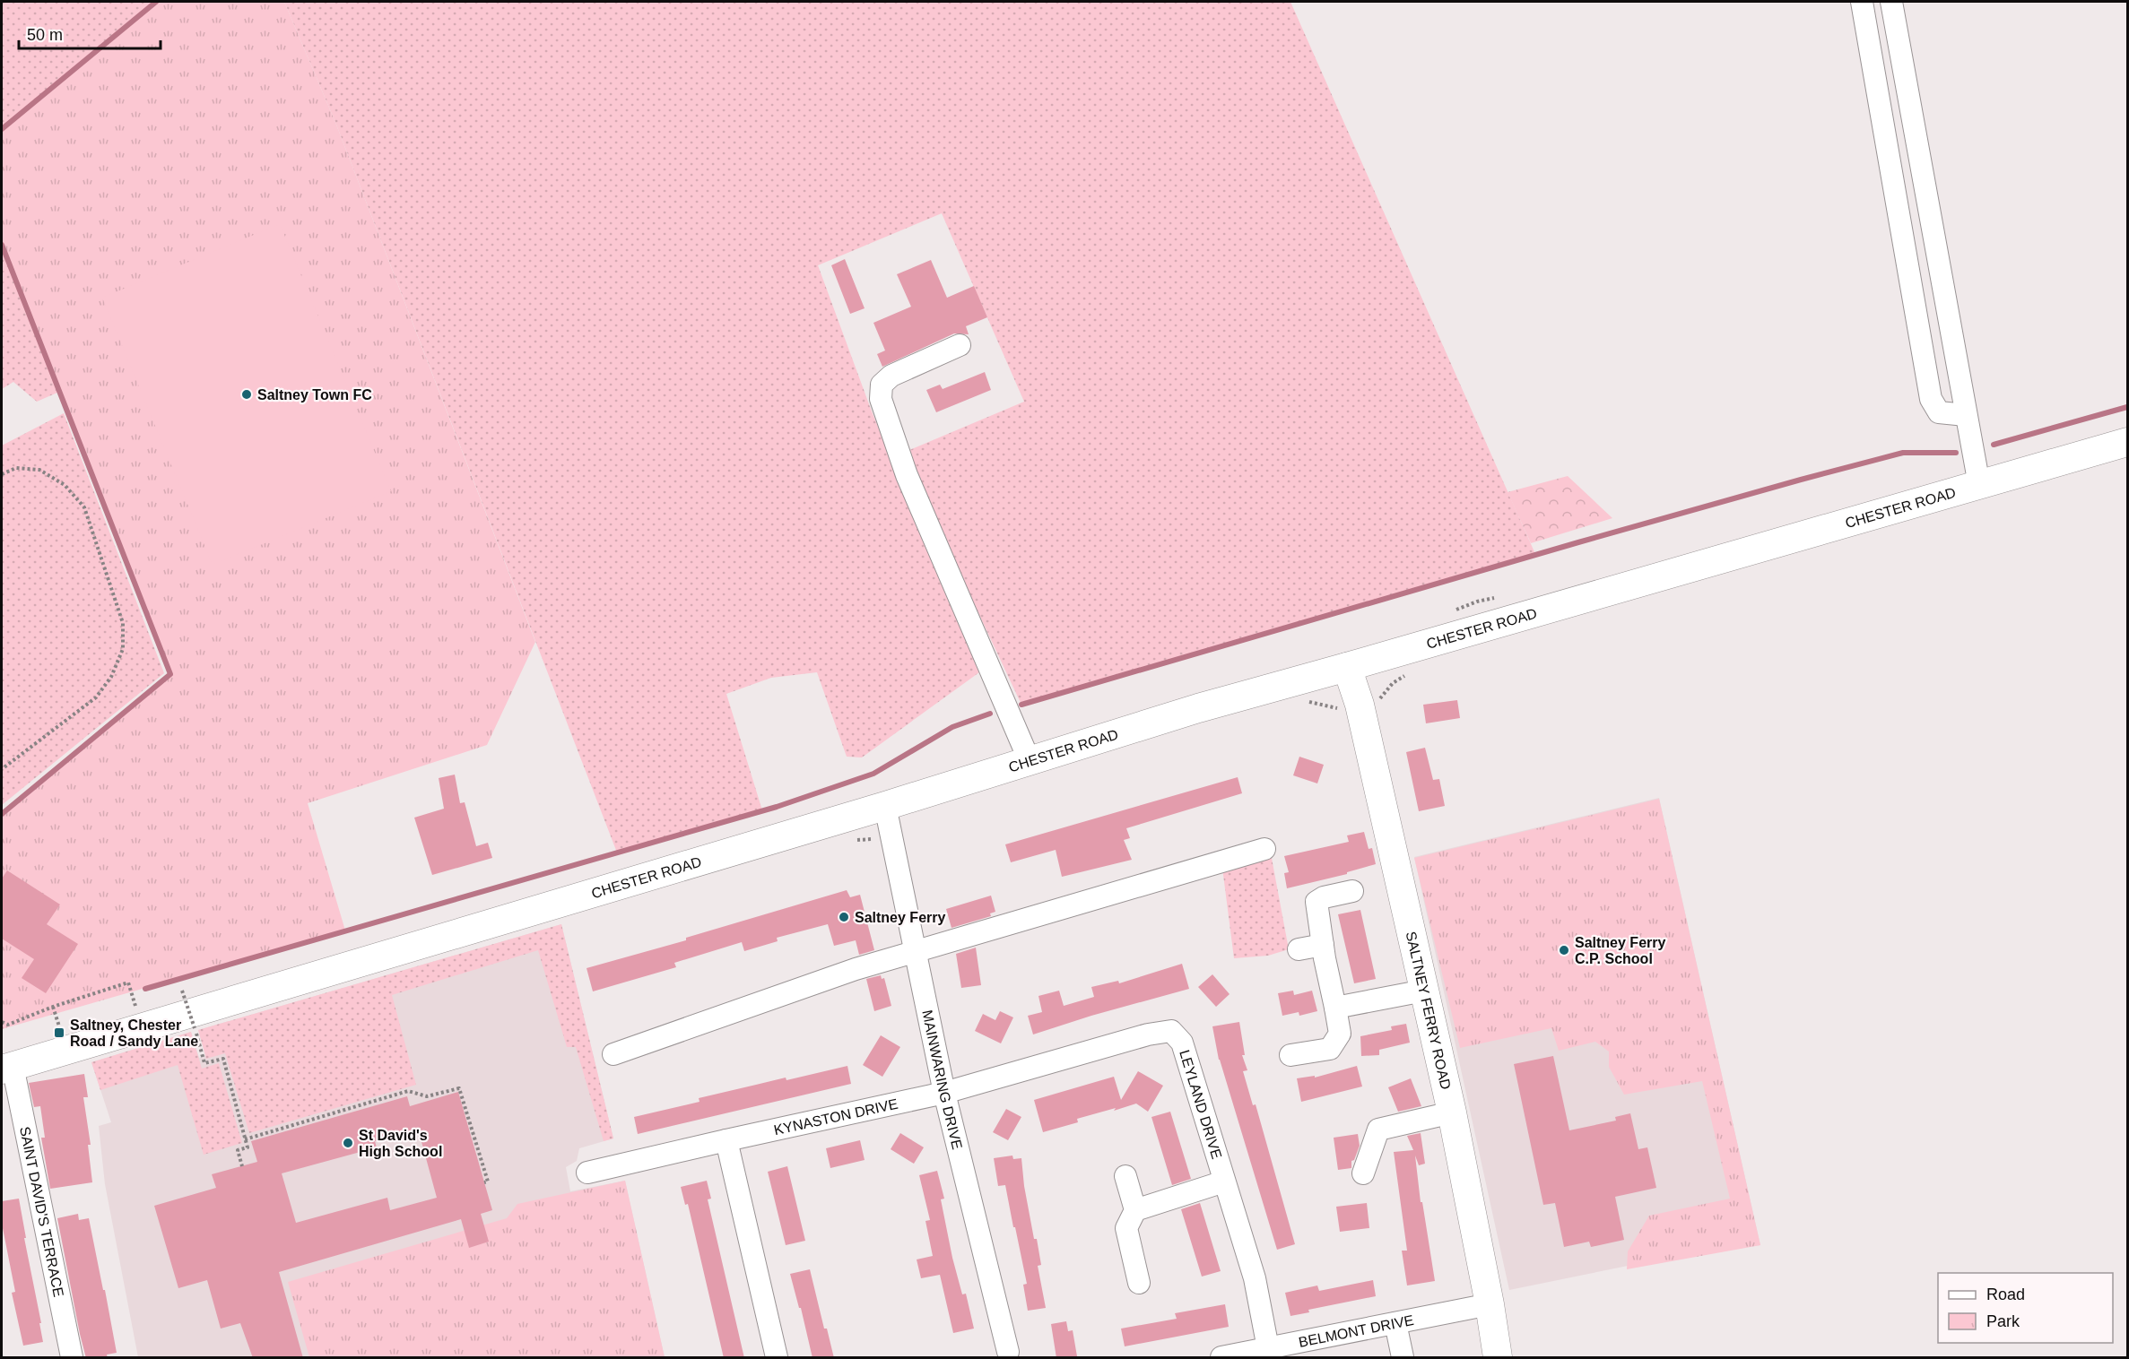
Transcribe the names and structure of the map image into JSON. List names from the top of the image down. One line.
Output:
{"streets":{"main road":["CHESTER ROAD","SALTNEY FERRY ROAD"],"street":["MAINWARING DRIVE","LEYLAND DRIVE","KYNASTON DRIVE","SAINT DAVID'S TERRACE","BELMONT DRIVE"]},"crossings":[["CHESTER ROAD","SALTNEY FERRY ROAD"],["CHESTER ROAD","MAINWARING DRIVE"],["CHESTER ROAD","SAINT DAVID'S TERRACE"],["SALTNEY FERRY ROAD","BELMONT DRIVE"],["MAINWARING DRIVE","LEYLAND DRIVE"],["MAINWARING DRIVE","KYNASTON DRIVE"],["LEYLAND DRIVE","KYNASTON DRIVE"],["LEYLAND DRIVE","BELMONT DRIVE"]],"places":{"other":["Saltney Town FC","Saltney Ferry","Saltney Ferry C.P. School","St David's High School"],"transit":["Saltney, Chester Road / Sandy Lane"]},"legend":["Road","Park"],"scale_bar":"50 m"}
